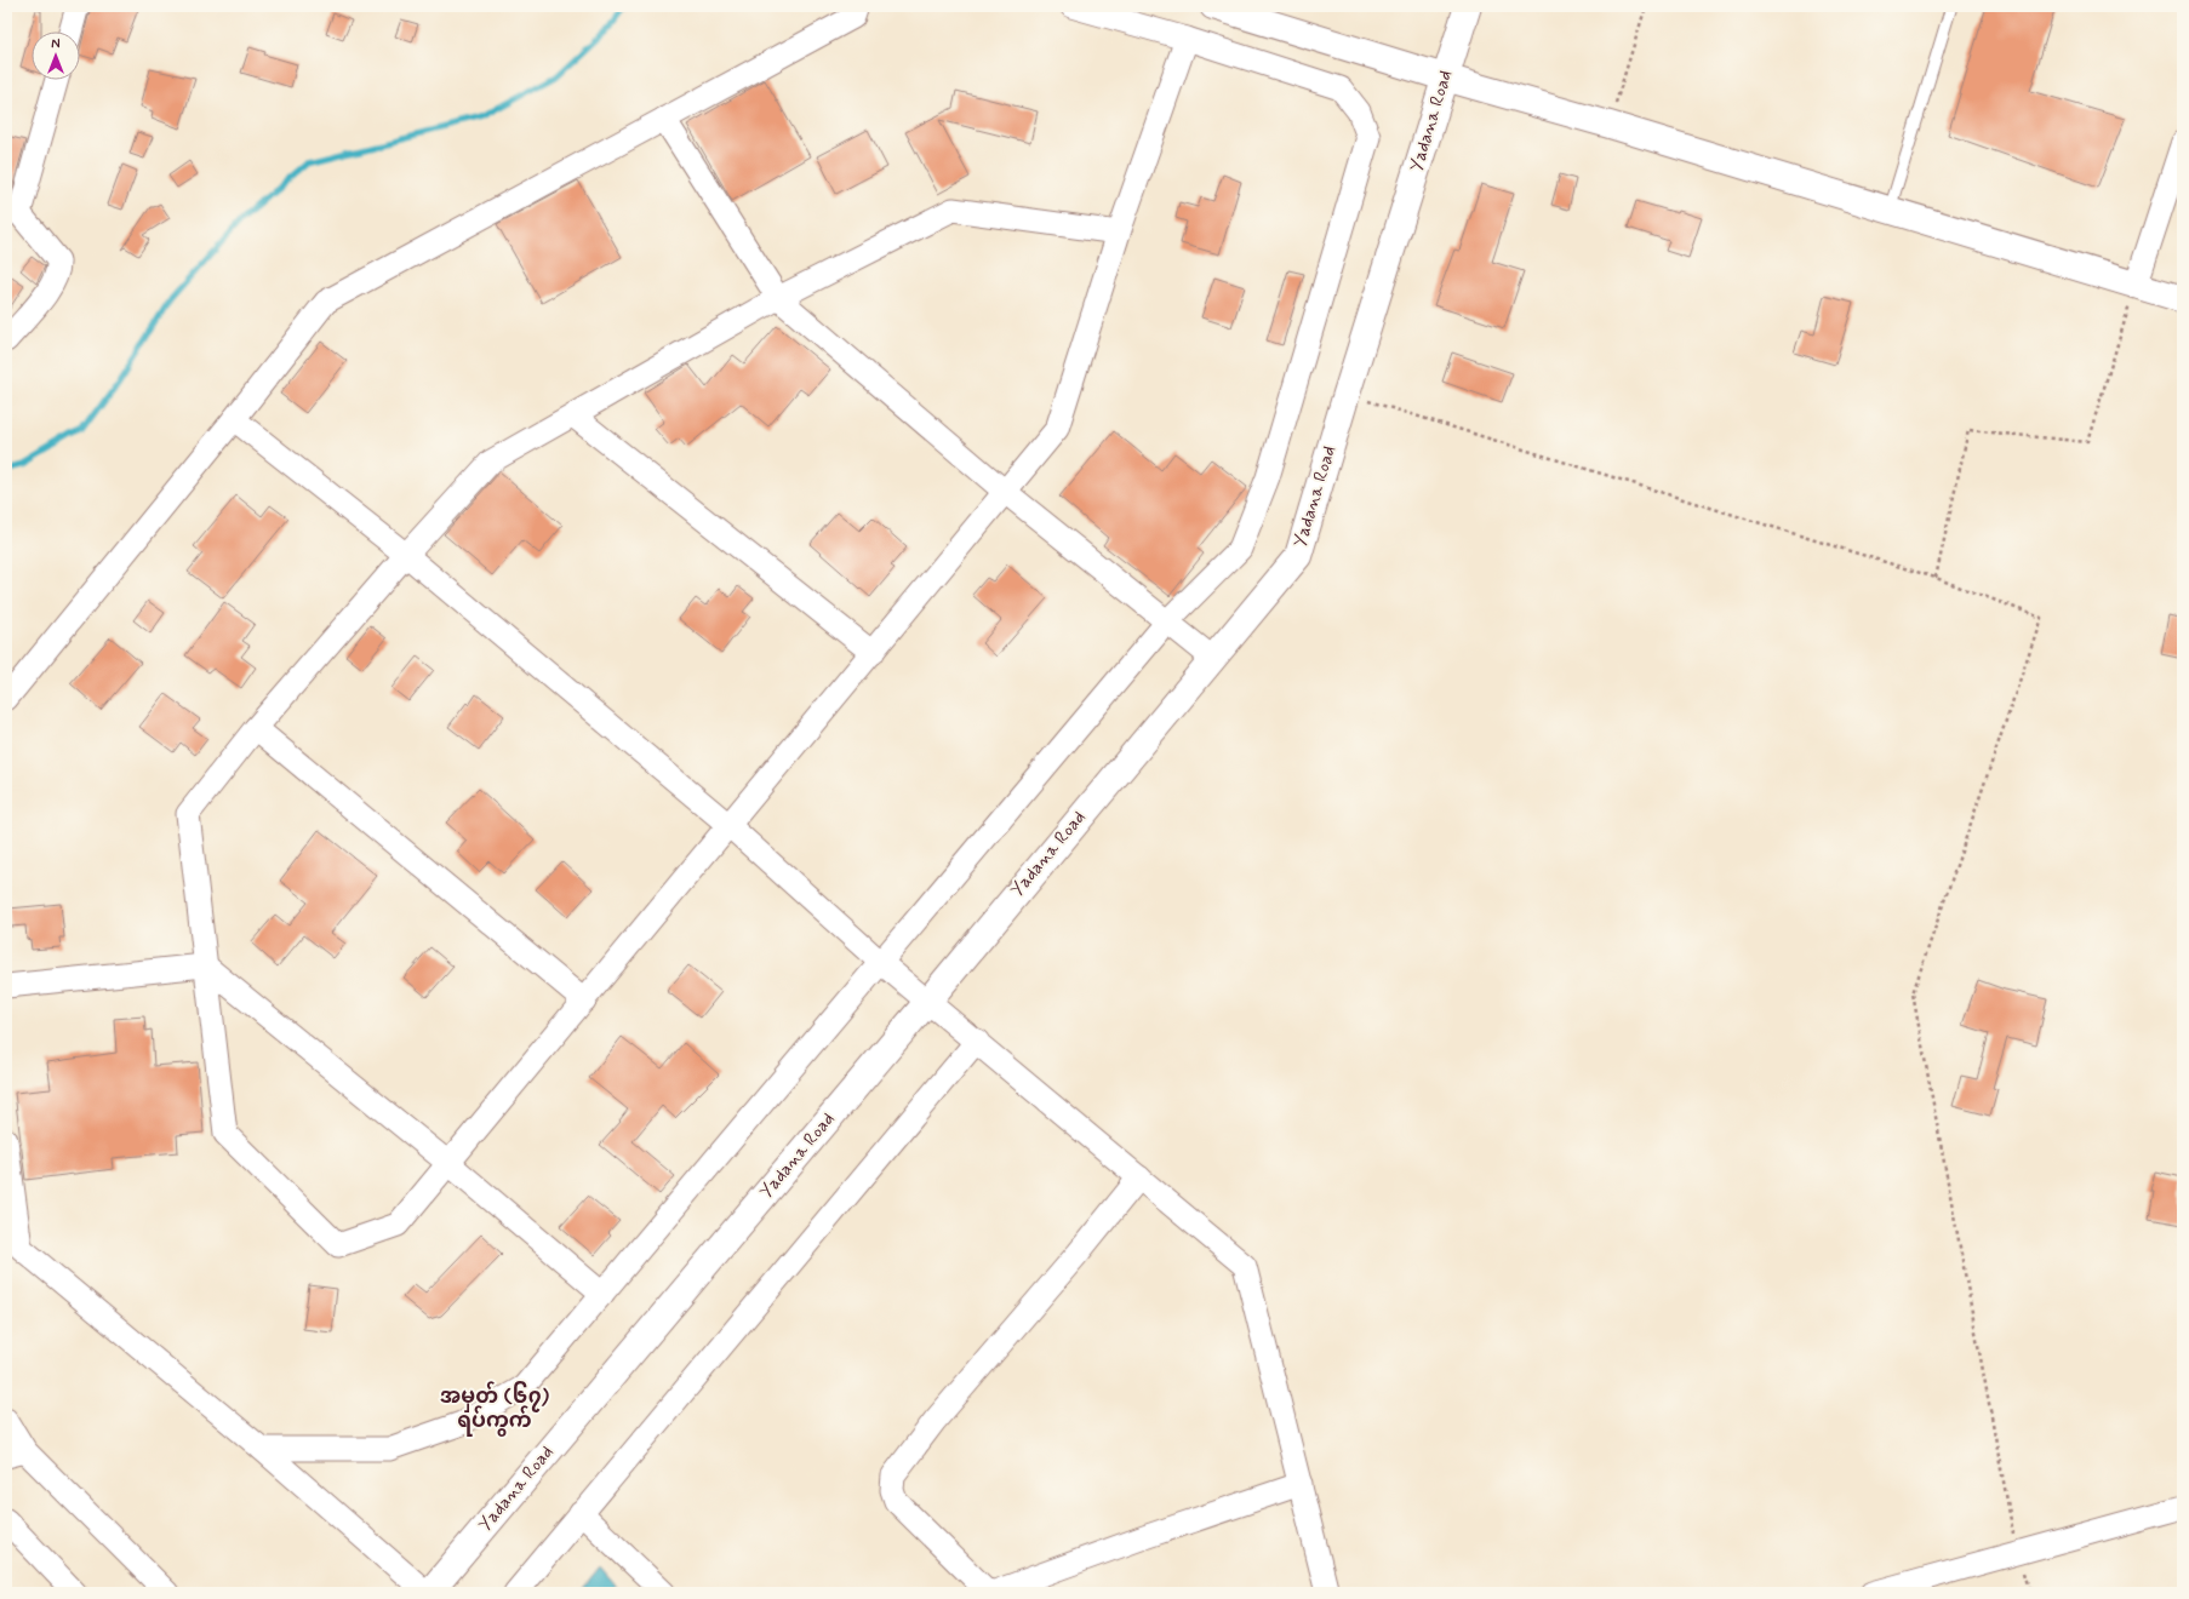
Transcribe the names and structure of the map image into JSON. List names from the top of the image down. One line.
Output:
{"streets":{"main road":["Yadana Road"]},"districts":["အမှတ် (၆၇) ရပ်ကွက်"],"north":"top"}
